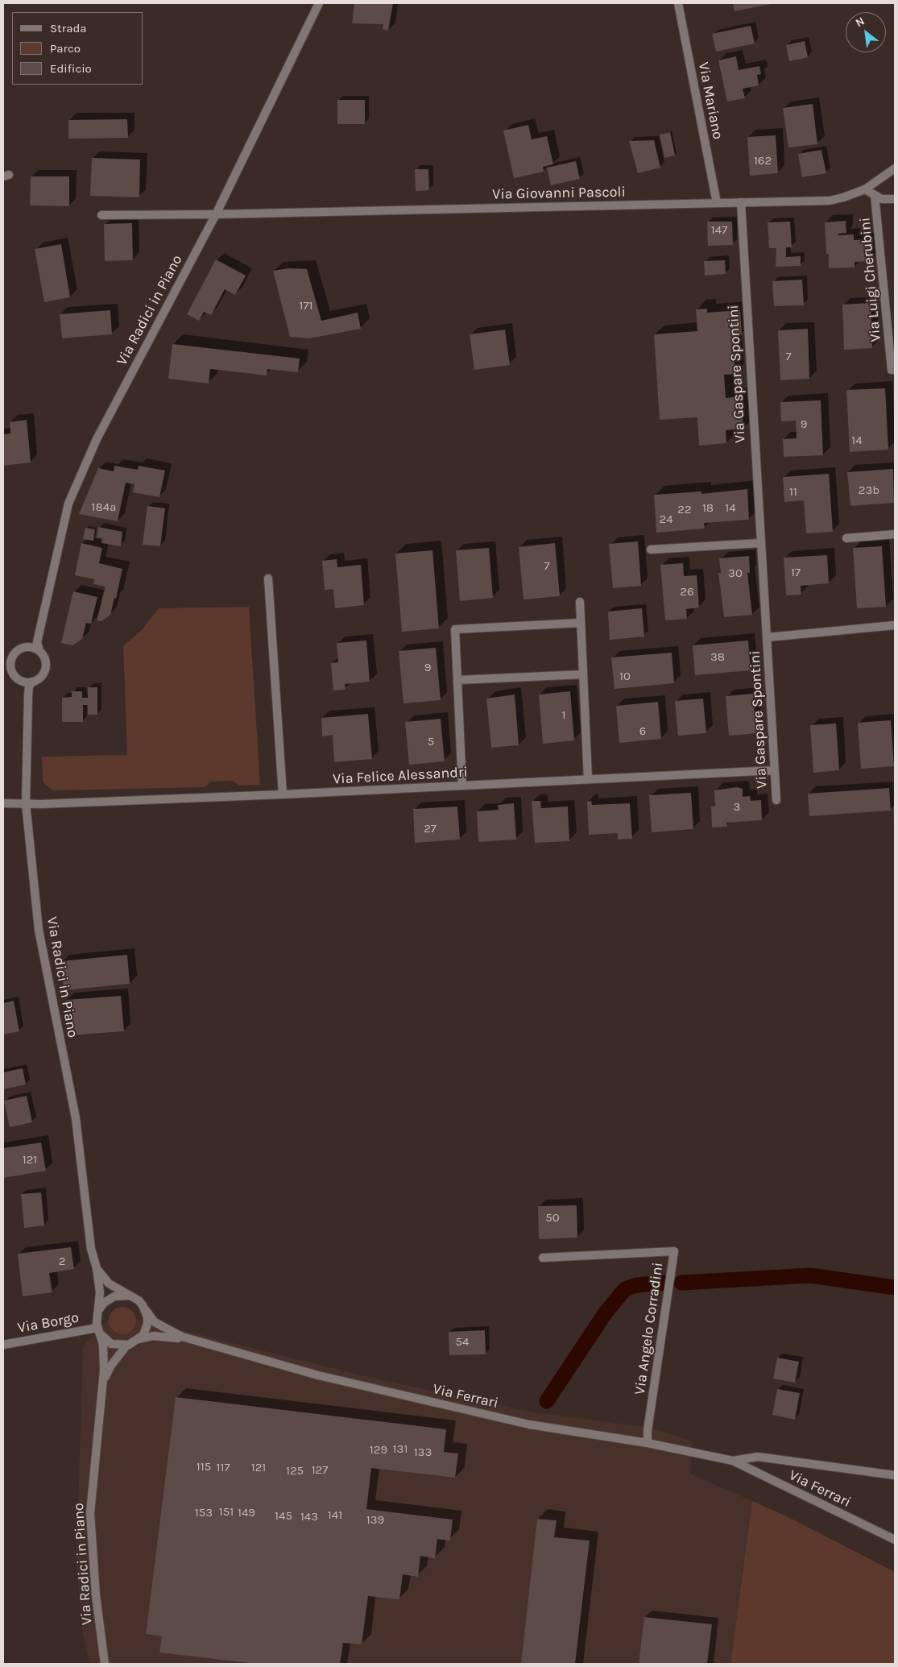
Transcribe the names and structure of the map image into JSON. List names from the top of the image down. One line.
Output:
{"streets":{"street":["Via Mariano","Via Giovanni Pascoli","Via Luigi Cherubini","Via Radici in Piano","Via Gaspare Spontini","Via Felice Alessandri","Via Borgo","Via Angelo Corradini","Via Ferrari"]},"crossings":[["Via Mariano","Via Giovanni Pascoli"],["Via Giovanni Pascoli","Via Radici in Piano"],["Via Giovanni Pascoli","Via Gaspare Spontini"],["Via Radici in Piano","Via Felice Alessandri"],["Via Radici in Piano","Via Borgo"],["Via Radici in Piano","Via Ferrari"],["Via Gaspare Spontini","Via Felice Alessandri"],["Via Borgo","Via Ferrari"],["Via Angelo Corradini","Via Ferrari"]],"house_numbers":["162","147","171","7","9","14","23b","11","184a","18","14","22","24","7","17","30","26","38","9","10","1","6","5","3","27","121","50","2","54","131","129","133","115","117","121","127","125","151","153","149","141","145","143","139"],"legend":["Strada","Parco","Edificio"],"north":"top left"}
